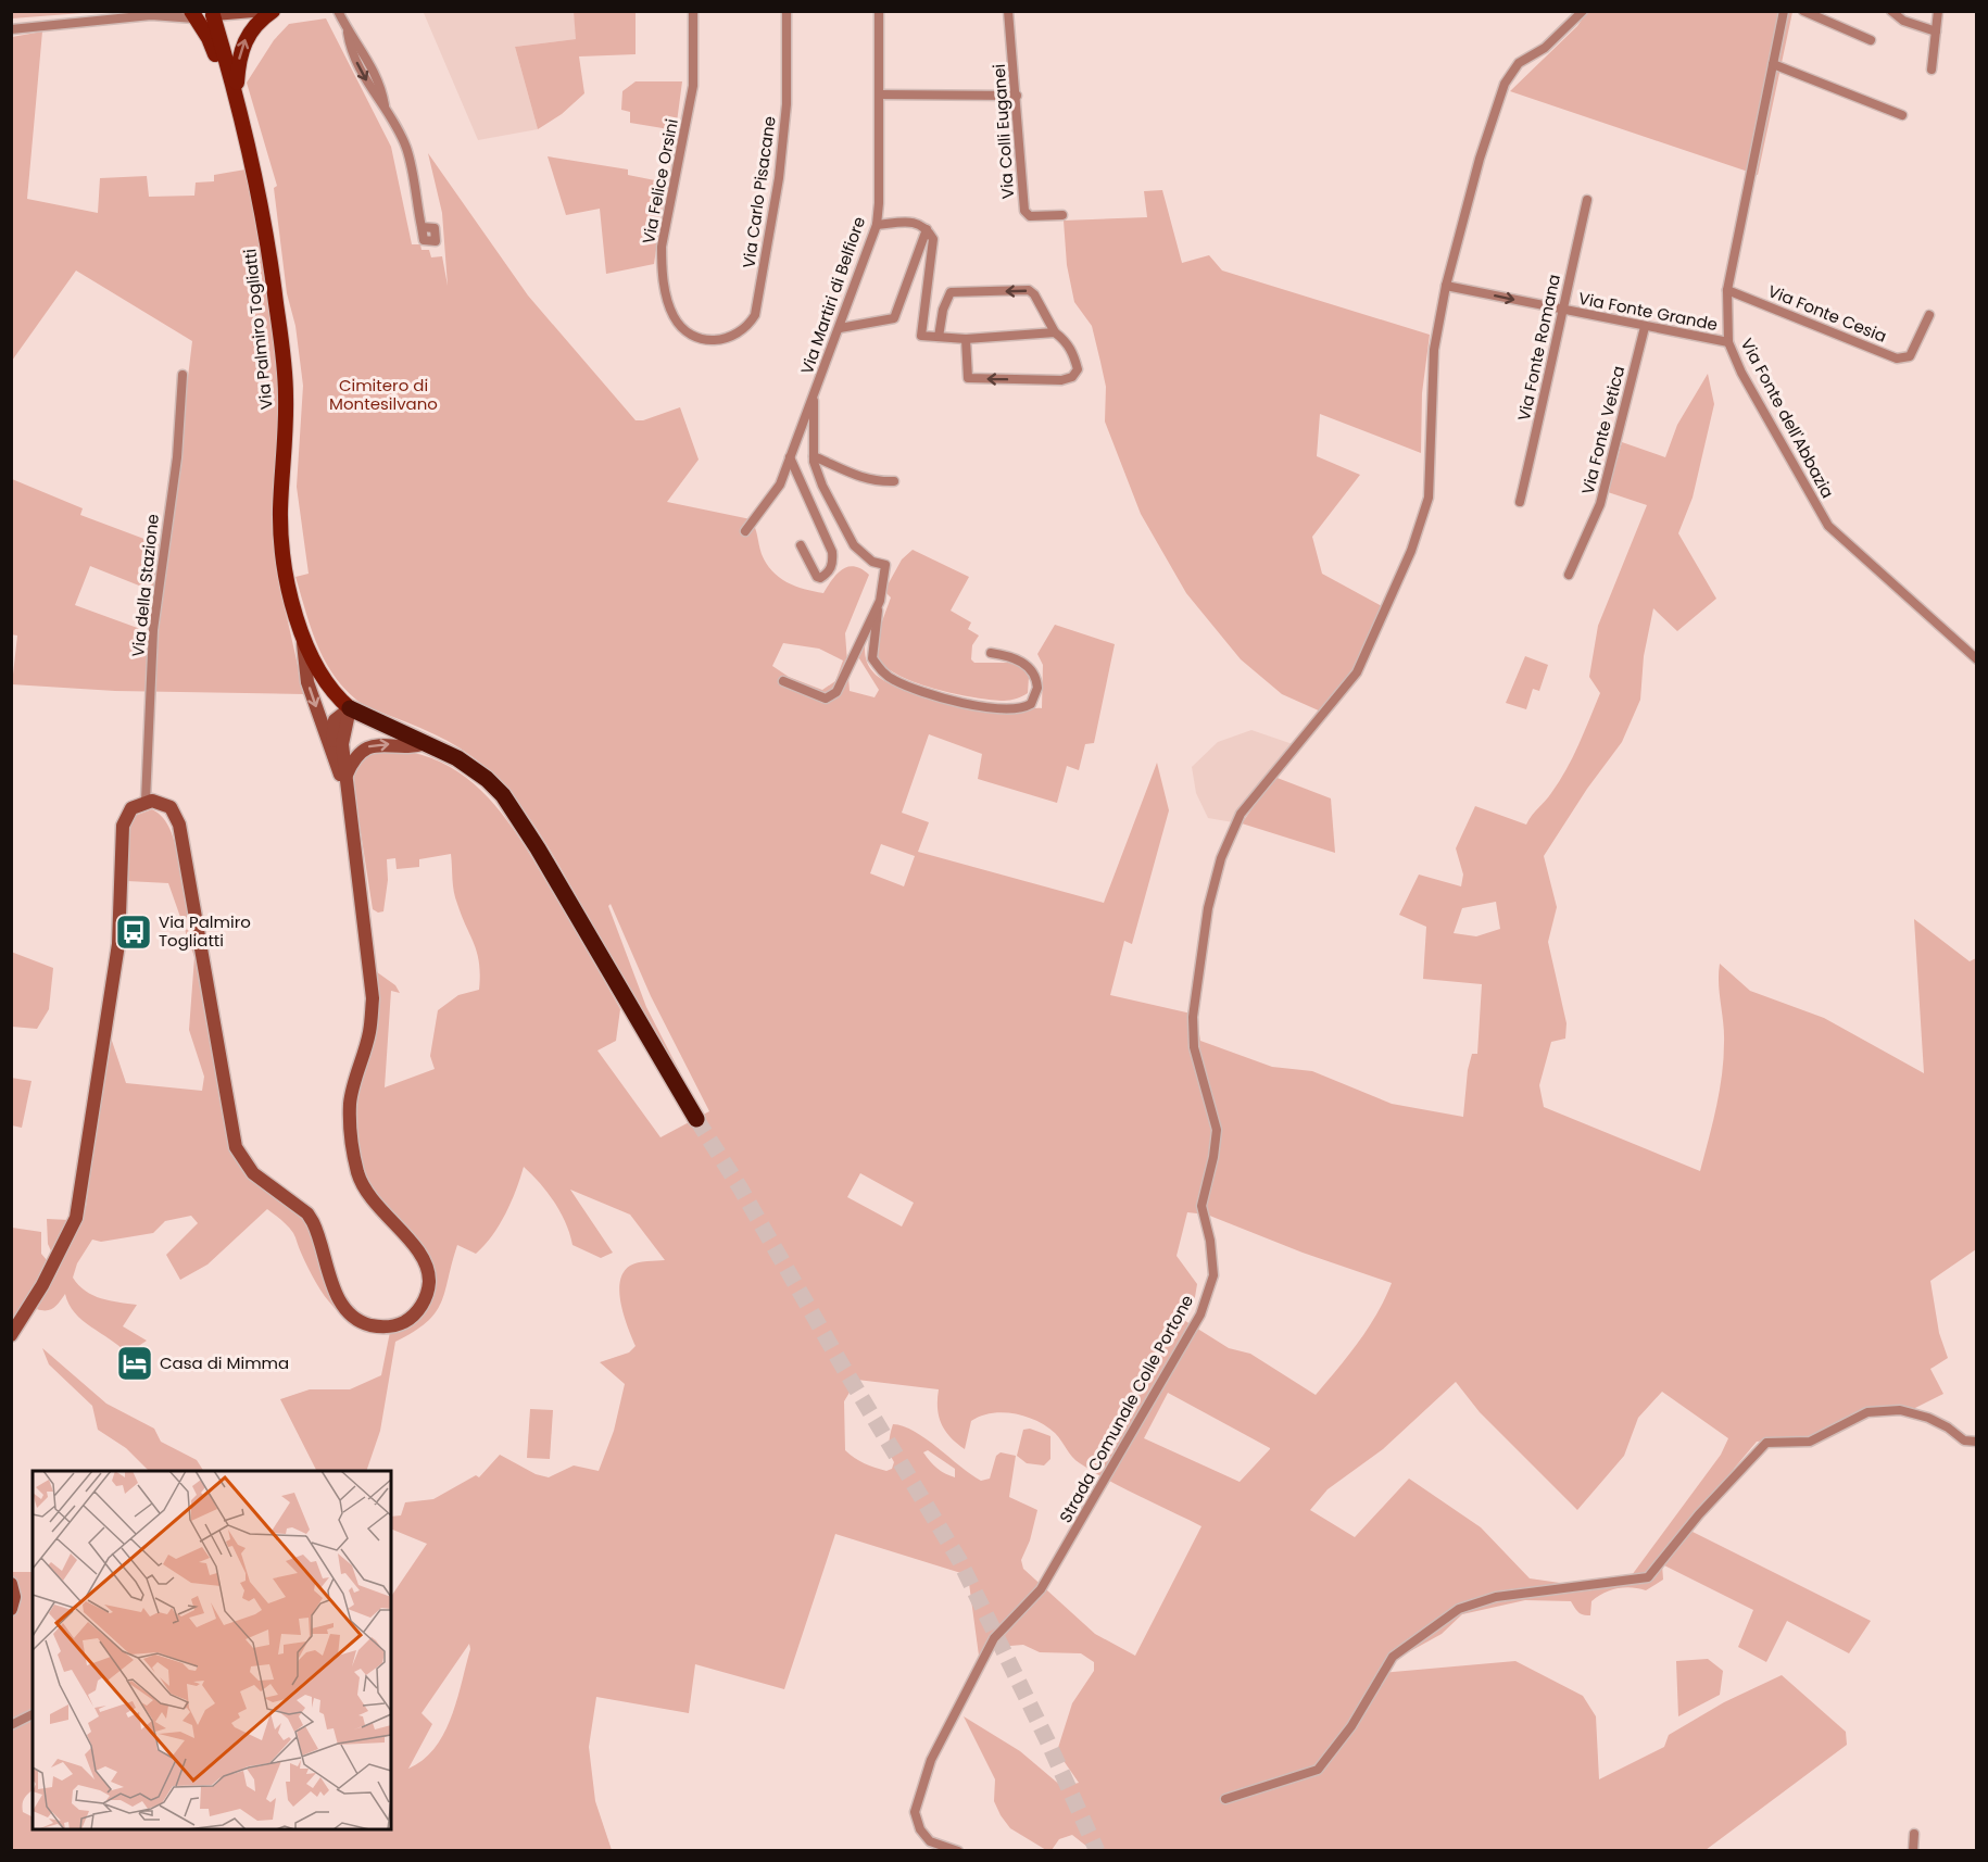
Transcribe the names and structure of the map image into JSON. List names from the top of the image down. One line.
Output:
{"streets":{"main road":["Via Palmiro Togliatti"],"street":["Via Colli Euganei","Via Felice Orsini","Via Carlo Pisacane","Via Martiri di Belfiore","Via Fonte Grande","Via Fonte Cesia","Via Fonte Romana","Via Fonte dell'Abbazia","Via Fonte Vetica","Via della Stazione","Strada Comunale Colle Portone"]},"crossings":[["Via Felice Orsini","Via Carlo Pisacane"],["Via Fonte Grande","Via Fonte Romana"],["Via Fonte Grande","Via Fonte dell'Abbazia"],["Via Fonte Grande","Via Fonte Vetica"],["Via Fonte Grande","Strada Comunale Colle Portone"],["Via Fonte Cesia","Via Fonte dell'Abbazia"],["Via Palmiro Togliatti","Via della Stazione"]],"one_way":["Via Fonte Grande"],"parks":["Cimitero di Montesilvano"],"places":{"bus stop":["Via Palmiro Togliatti"],"hotel":["Casa di Mimma"]}}
